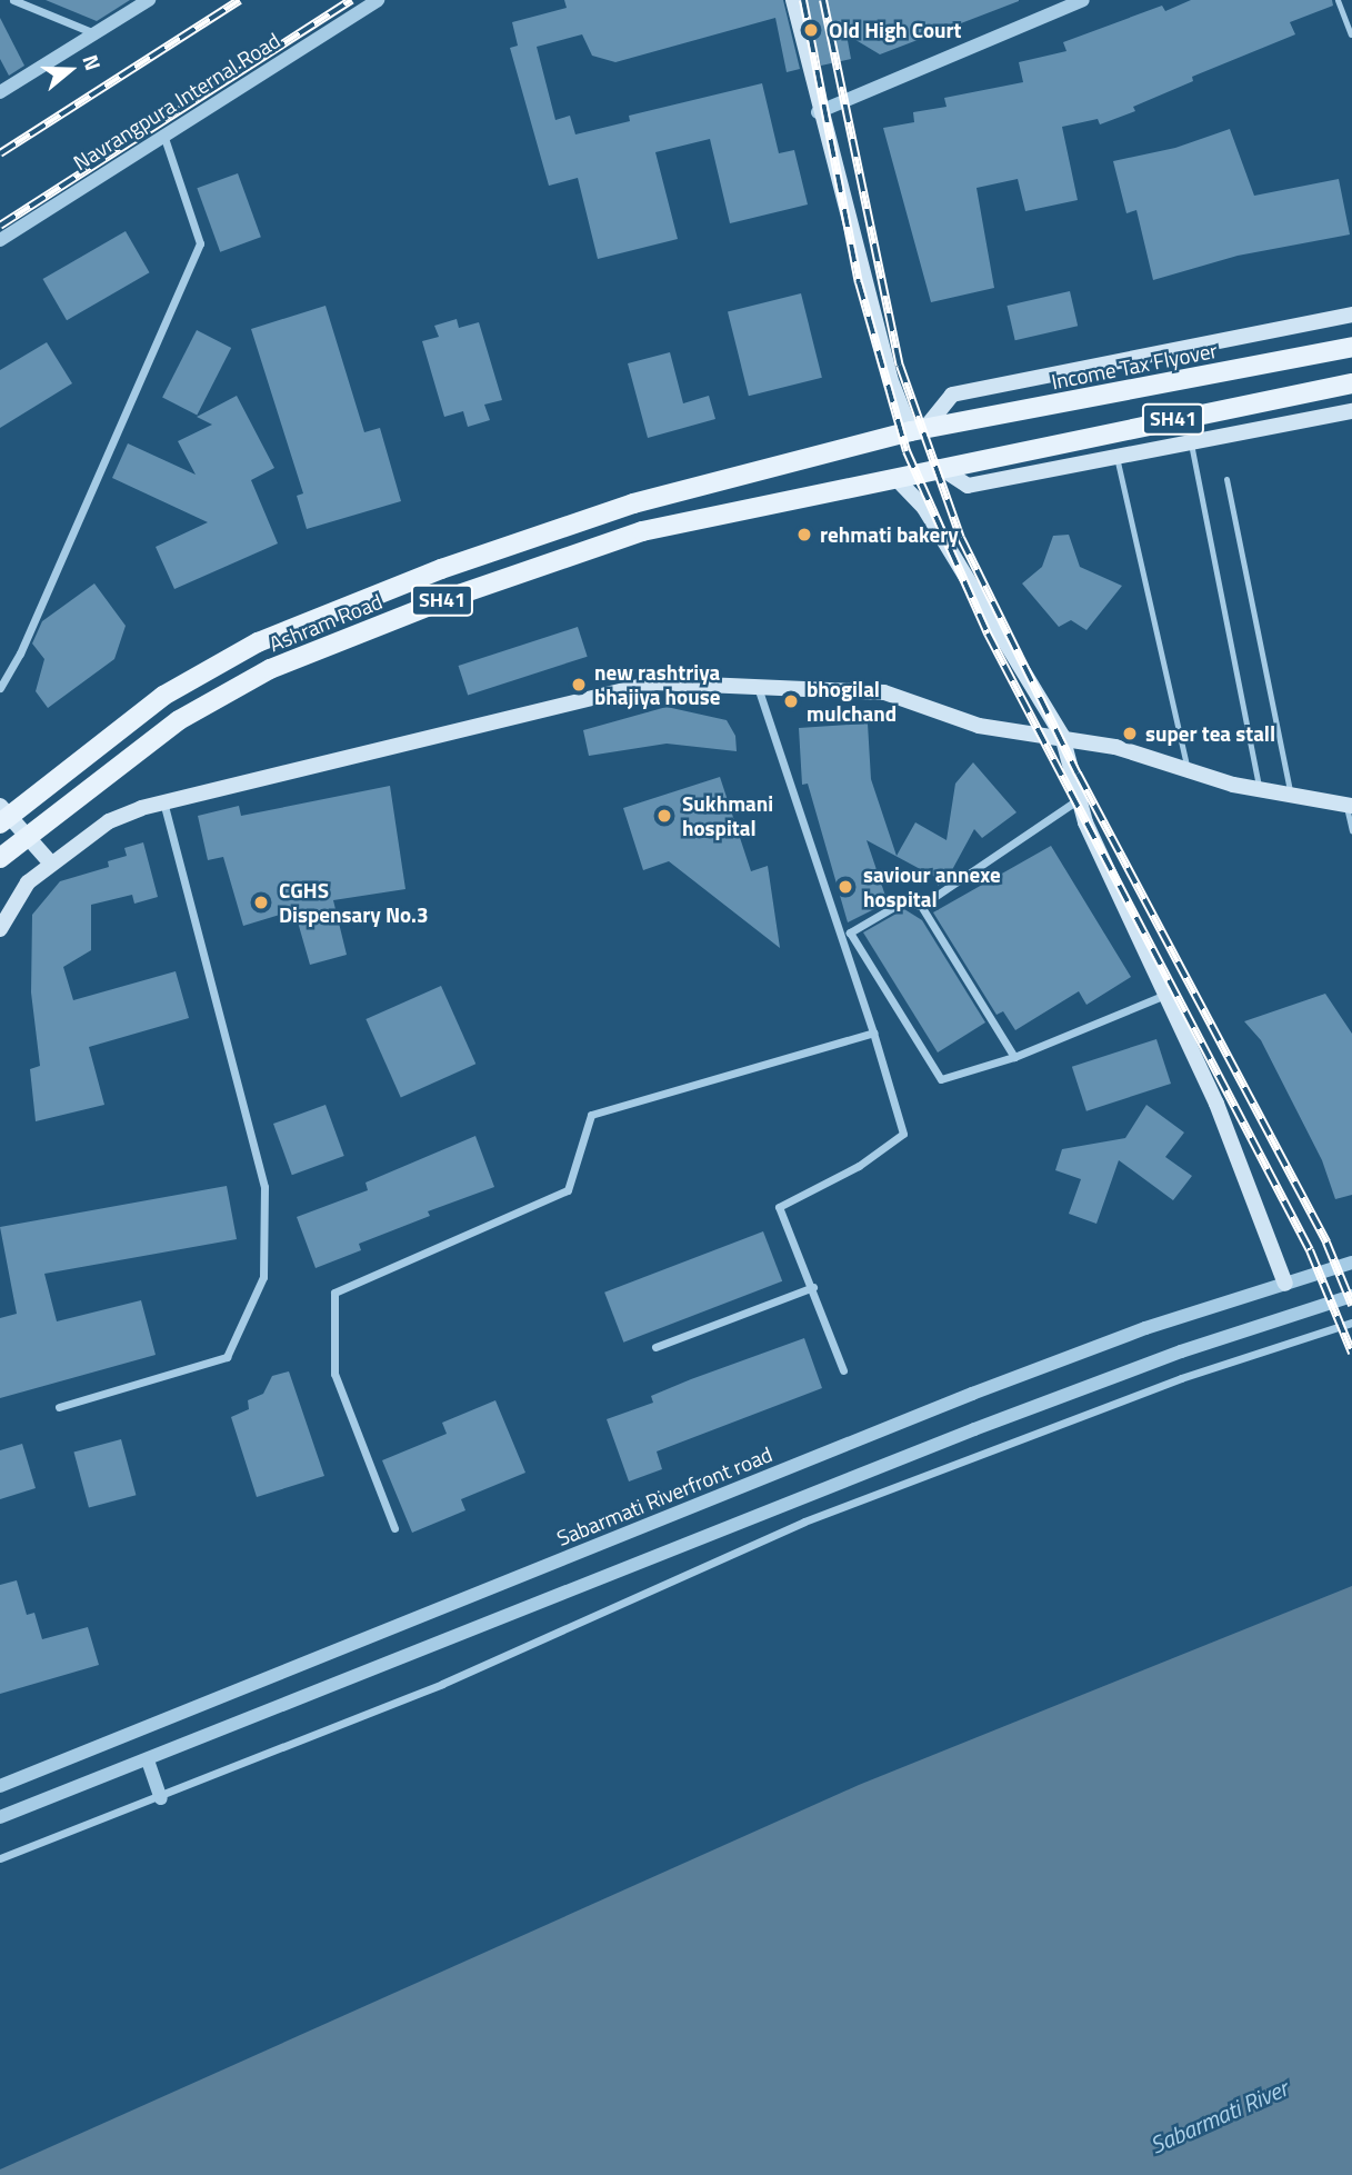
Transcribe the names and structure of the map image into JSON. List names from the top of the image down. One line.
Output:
{"streets":{"main road":["Income Tax Flyover","SH41","Ashram Road"],"street":["Navrangpura Internal Road","Sabarmati Riverfront road"]},"crossings":[["Income Tax Flyover","Ashram Road"],["SH41","Ashram Road"]],"water":["Sabarmati River"],"places":["Old High Court","rehmati bakery","new rashtriya bhajiya house","bhogilal mulchand","super tea stall","Sukhmani hospital","saviour annexe hospital","CGHS Dispensary No.3"],"north":"right"}
